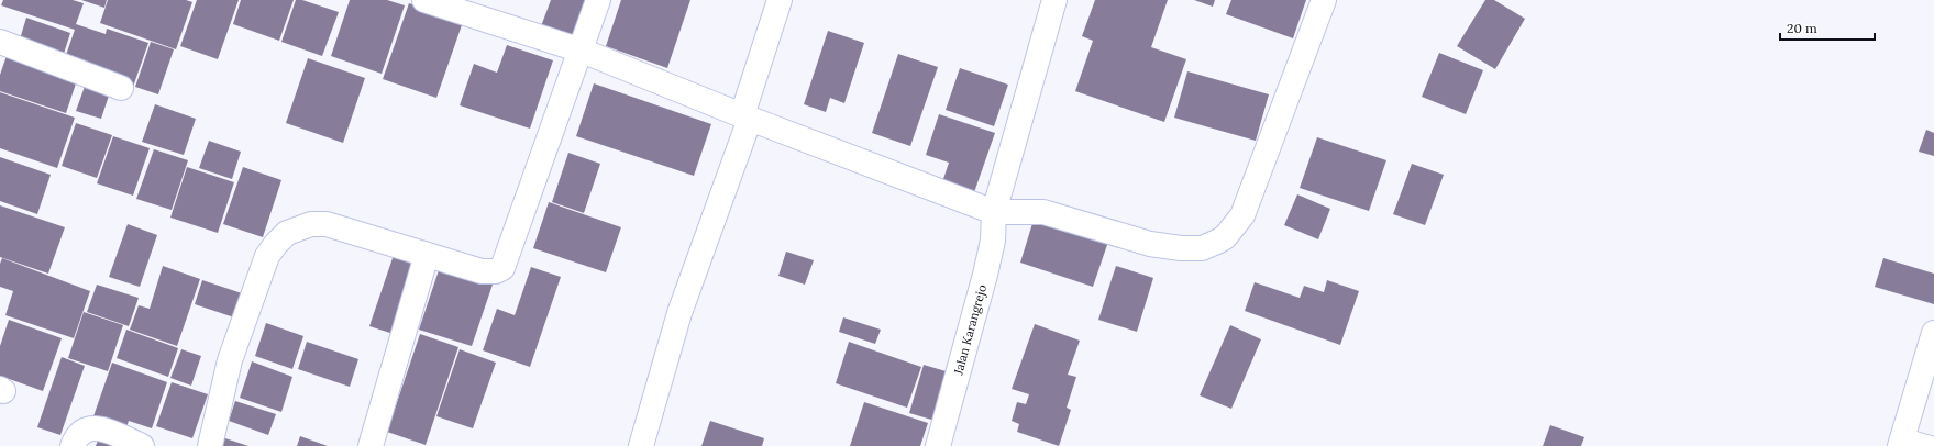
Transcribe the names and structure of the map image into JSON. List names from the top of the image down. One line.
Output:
{"streets":{"street":["Jalan Karangrejo"]},"scale_bar":"20 m"}
